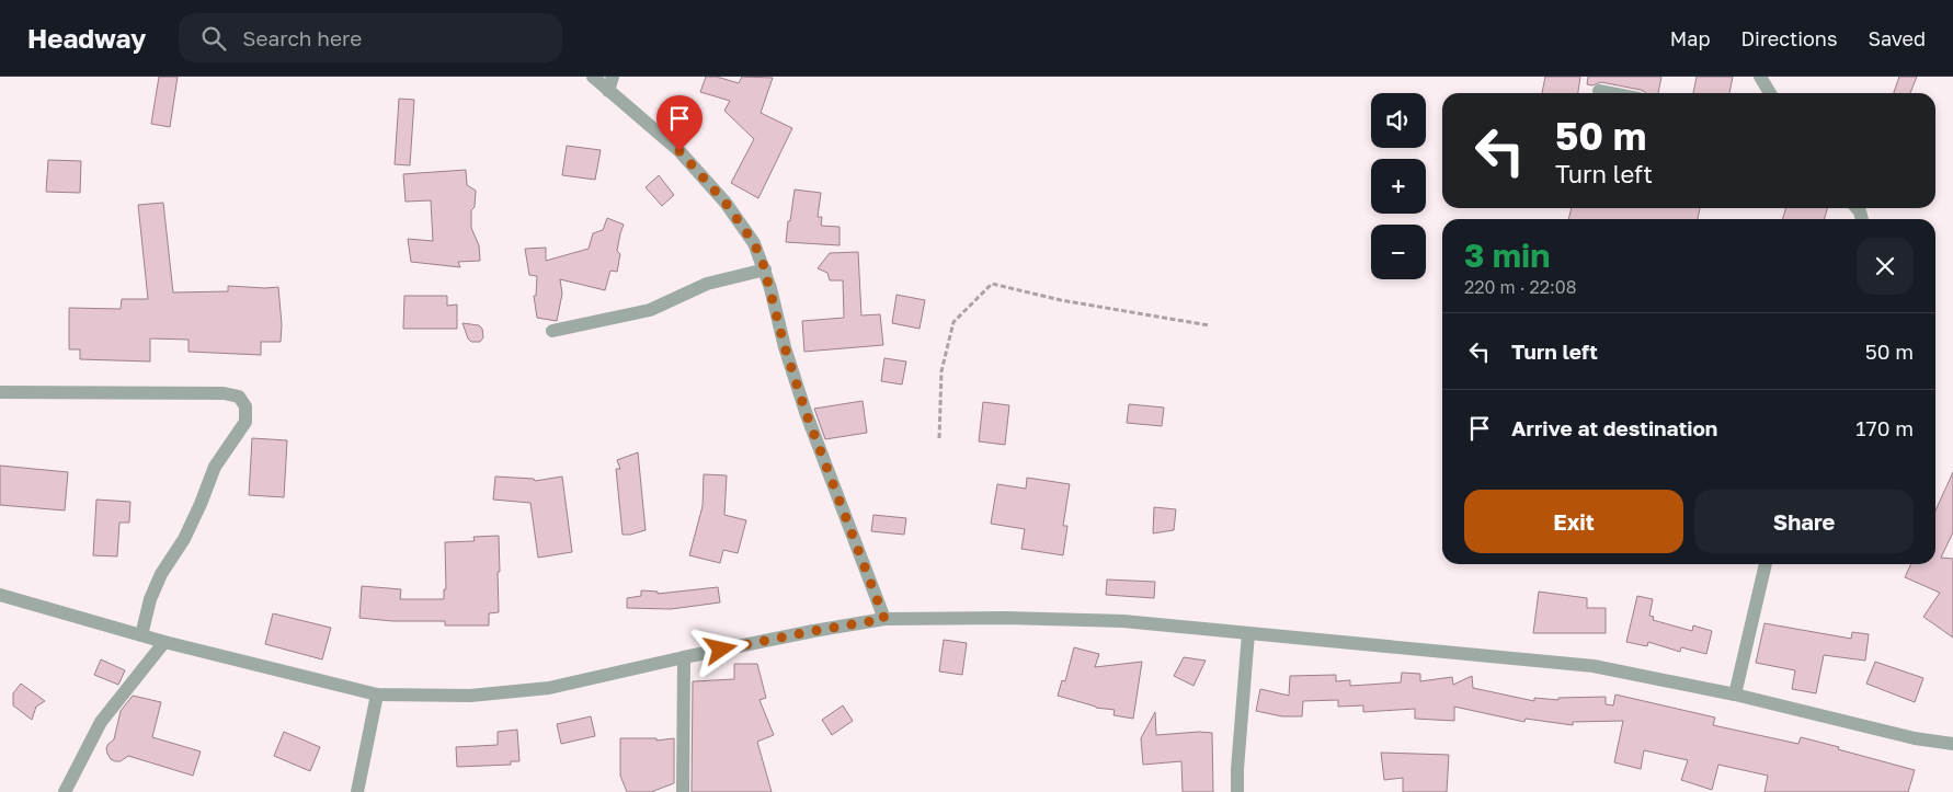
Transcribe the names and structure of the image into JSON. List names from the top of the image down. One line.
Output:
{"page":{"header":"Headway","search":"Search here","nav":["Map","Directions","Saved"],"map_buttons":["+","−"],"turn":["50 m","Turn left"],"heading":["3 min","220 m · 22:08"],"list":[{"name":"Turn left","value":"50 m"},{"name":"Arrive at destination","value":"170 m"}],"buttons":["Exit","Share"]}}
